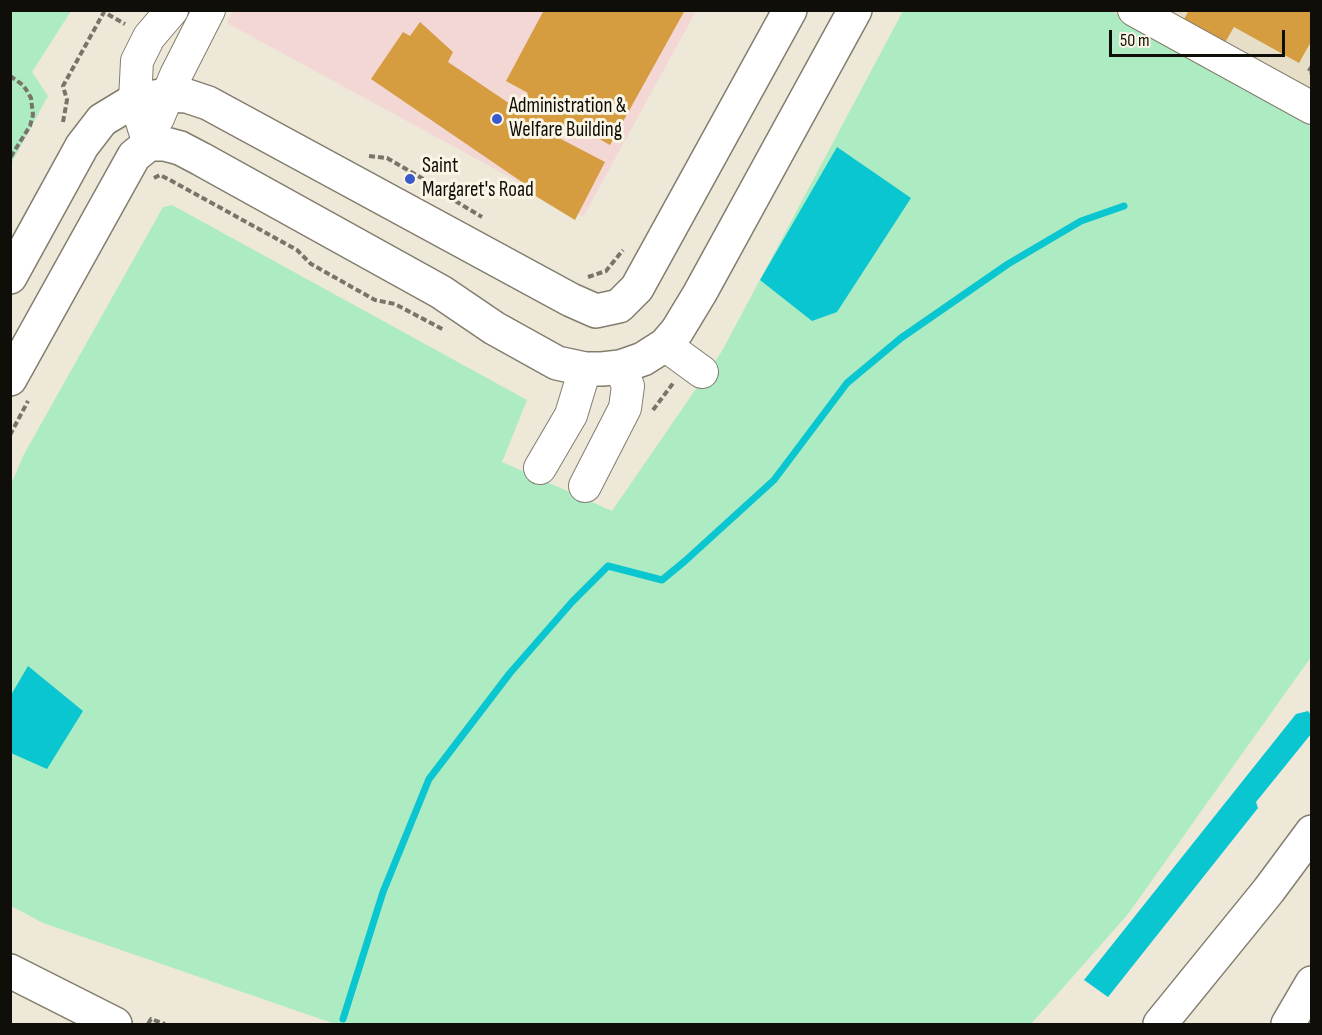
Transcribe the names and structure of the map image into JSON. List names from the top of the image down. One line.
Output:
{"places":["Administration & Welfare Building","Saint Margaret's Road"],"scale_bar":"50 m"}
